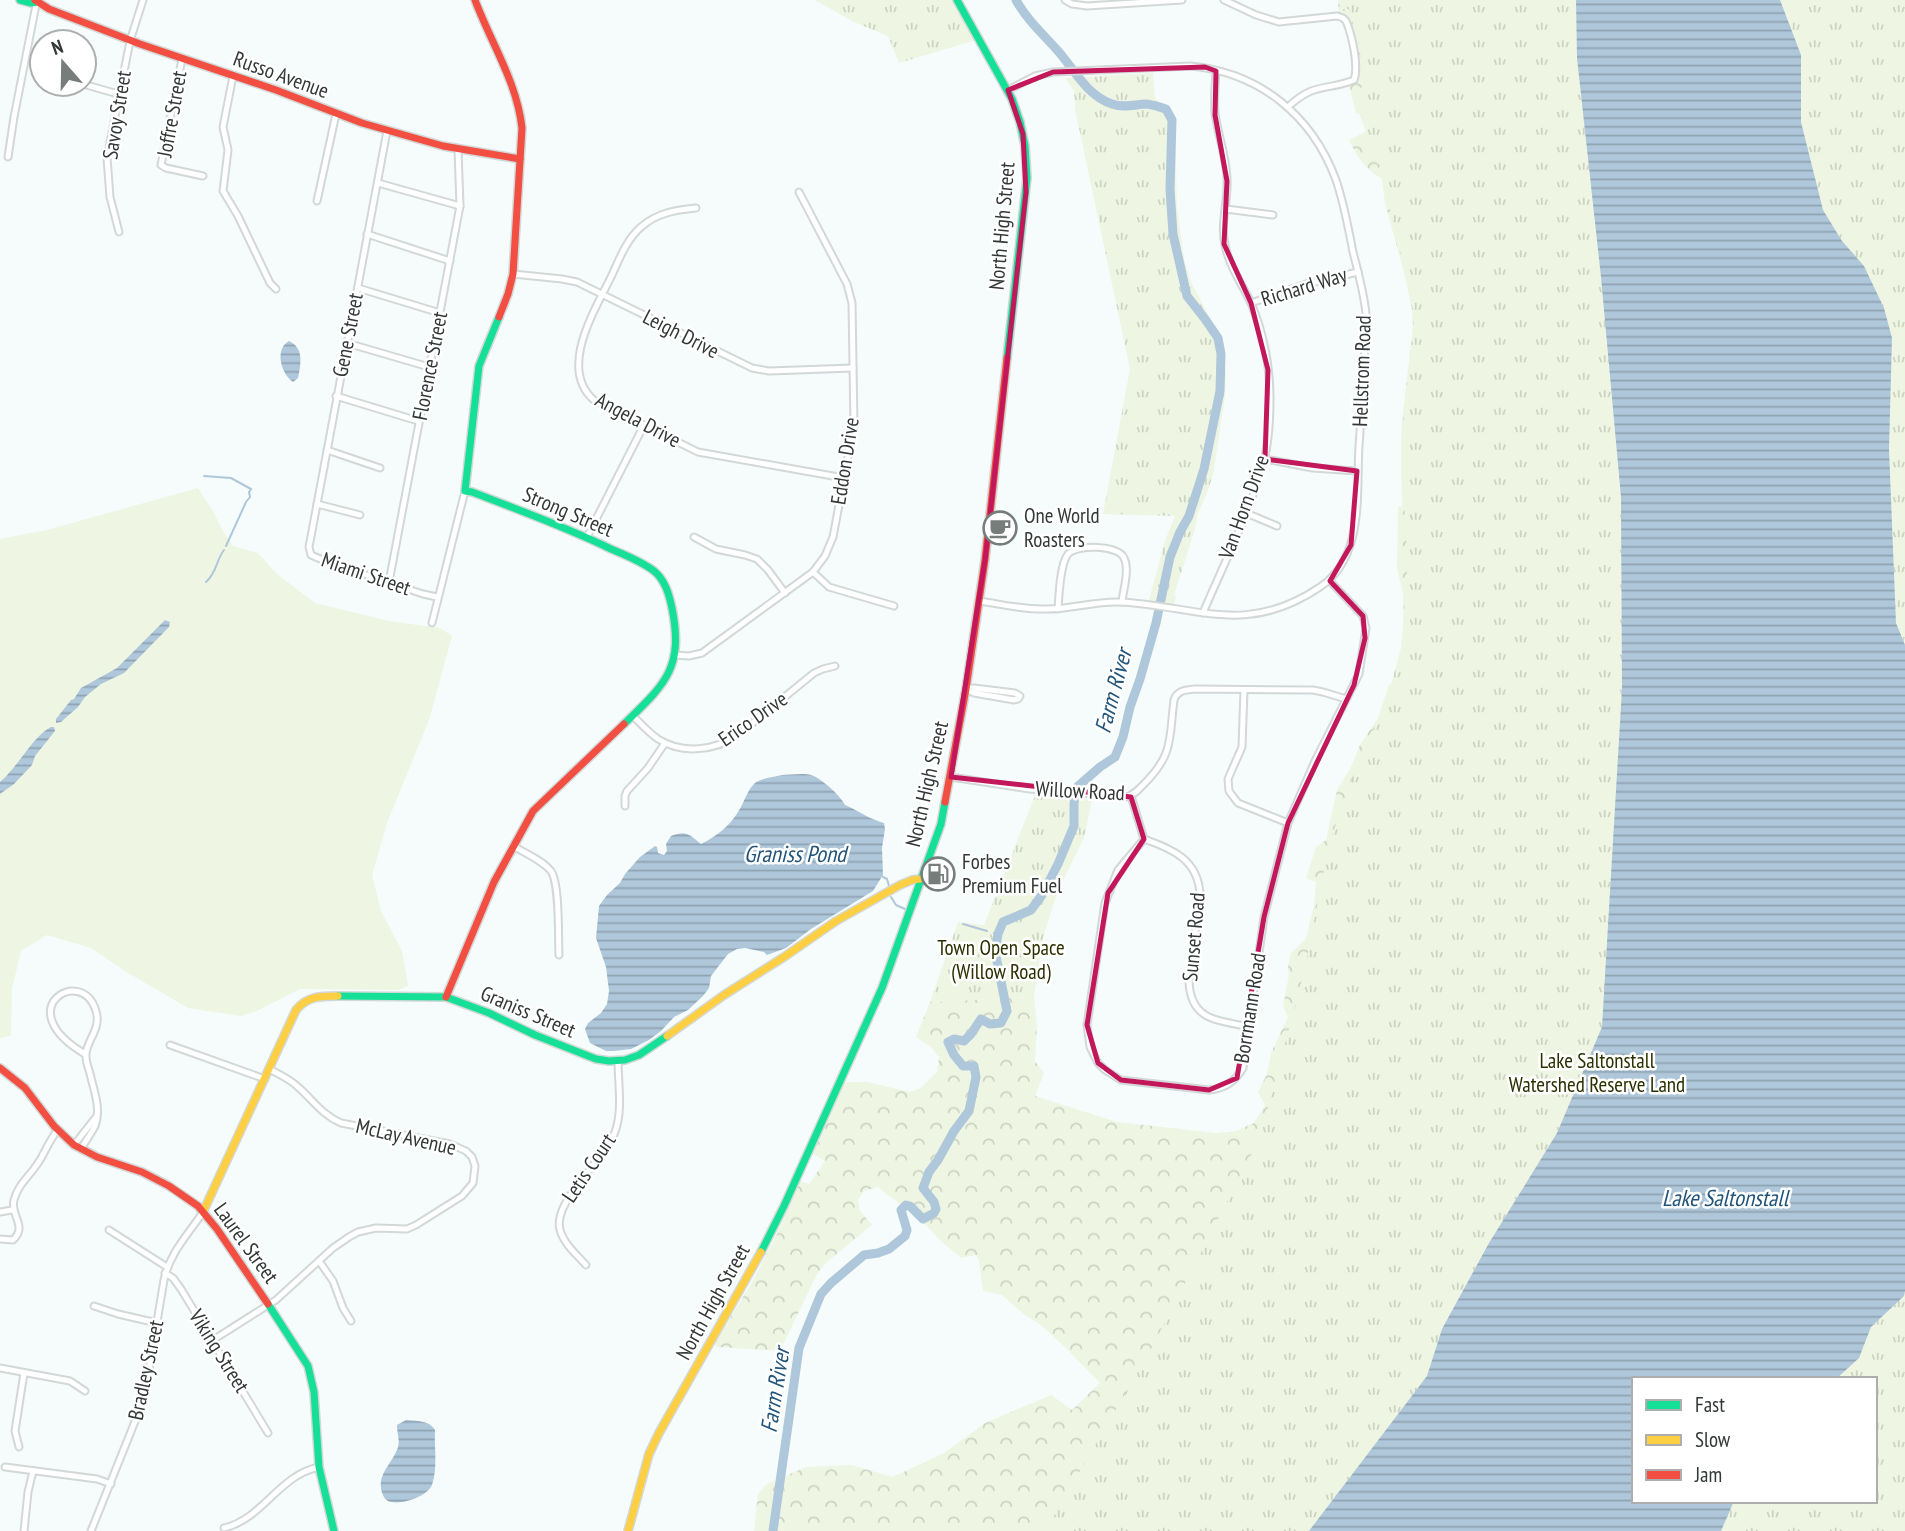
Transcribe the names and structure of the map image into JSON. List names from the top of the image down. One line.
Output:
{"streets":{"street":["Russo Avenue","Joffre Street","Savoy Street","North High Street","Richard Way","Leigh Drive","Gene Street","Florence Street","Hellstrom Road","Angela Drive","Eddon Drive","Van Horn Drive","Strong Street","Miami Street","Erico Drive","Willow Road","Sunset Road","Borrmann Road","Graniss Street","McLay Avenue","Letis Court","Laurel Street","Viking Street","Bradley Street"]},"crossings":[["Russo Avenue","Joffre Street"],["Russo Avenue","Savoy Street"],["Russo Avenue","Gene Street"],["Russo Avenue","Florence Street"],["North High Street","Hellstrom Road"],["North High Street","Willow Road"],["Richard Way","Hellstrom Road"],["Richard Way","Van Horn Drive"],["Leigh Drive","Angela Drive"],["Leigh Drive","Eddon Drive"],["Gene Street","Miami Street"],["Florence Street","Miami Street"],["Hellstrom Road","Van Horn Drive"],["Hellstrom Road","Borrmann Road"],["Angela Drive","Eddon Drive"],["Eddon Drive","Strong Street"],["Strong Street","Graniss Street"],["Willow Road","Borrmann Road"],["Sunset Road","Borrmann Road"],["Graniss Street","McLay Avenue"],["Graniss Street","Letis Court"],["Graniss Street","Laurel Street"],["Graniss Street","Bradley Street"],["McLay Avenue","Laurel Street"],["McLay Avenue","Viking Street"],["Laurel Street","Bradley Street"],["Viking Street","Bradley Street"]],"water":["Farm River","Graniss Pond","Lake Saltonstall"],"parks":["Town Open Space (Willow Road)","Lake Saltonstall Watershed Reserve Land"],"places":{"cafe":["One World Roasters"],"fuel station":["Forbes Premium Fuel"]},"legend":["Fast","Slow","Jam"],"north":"top"}
